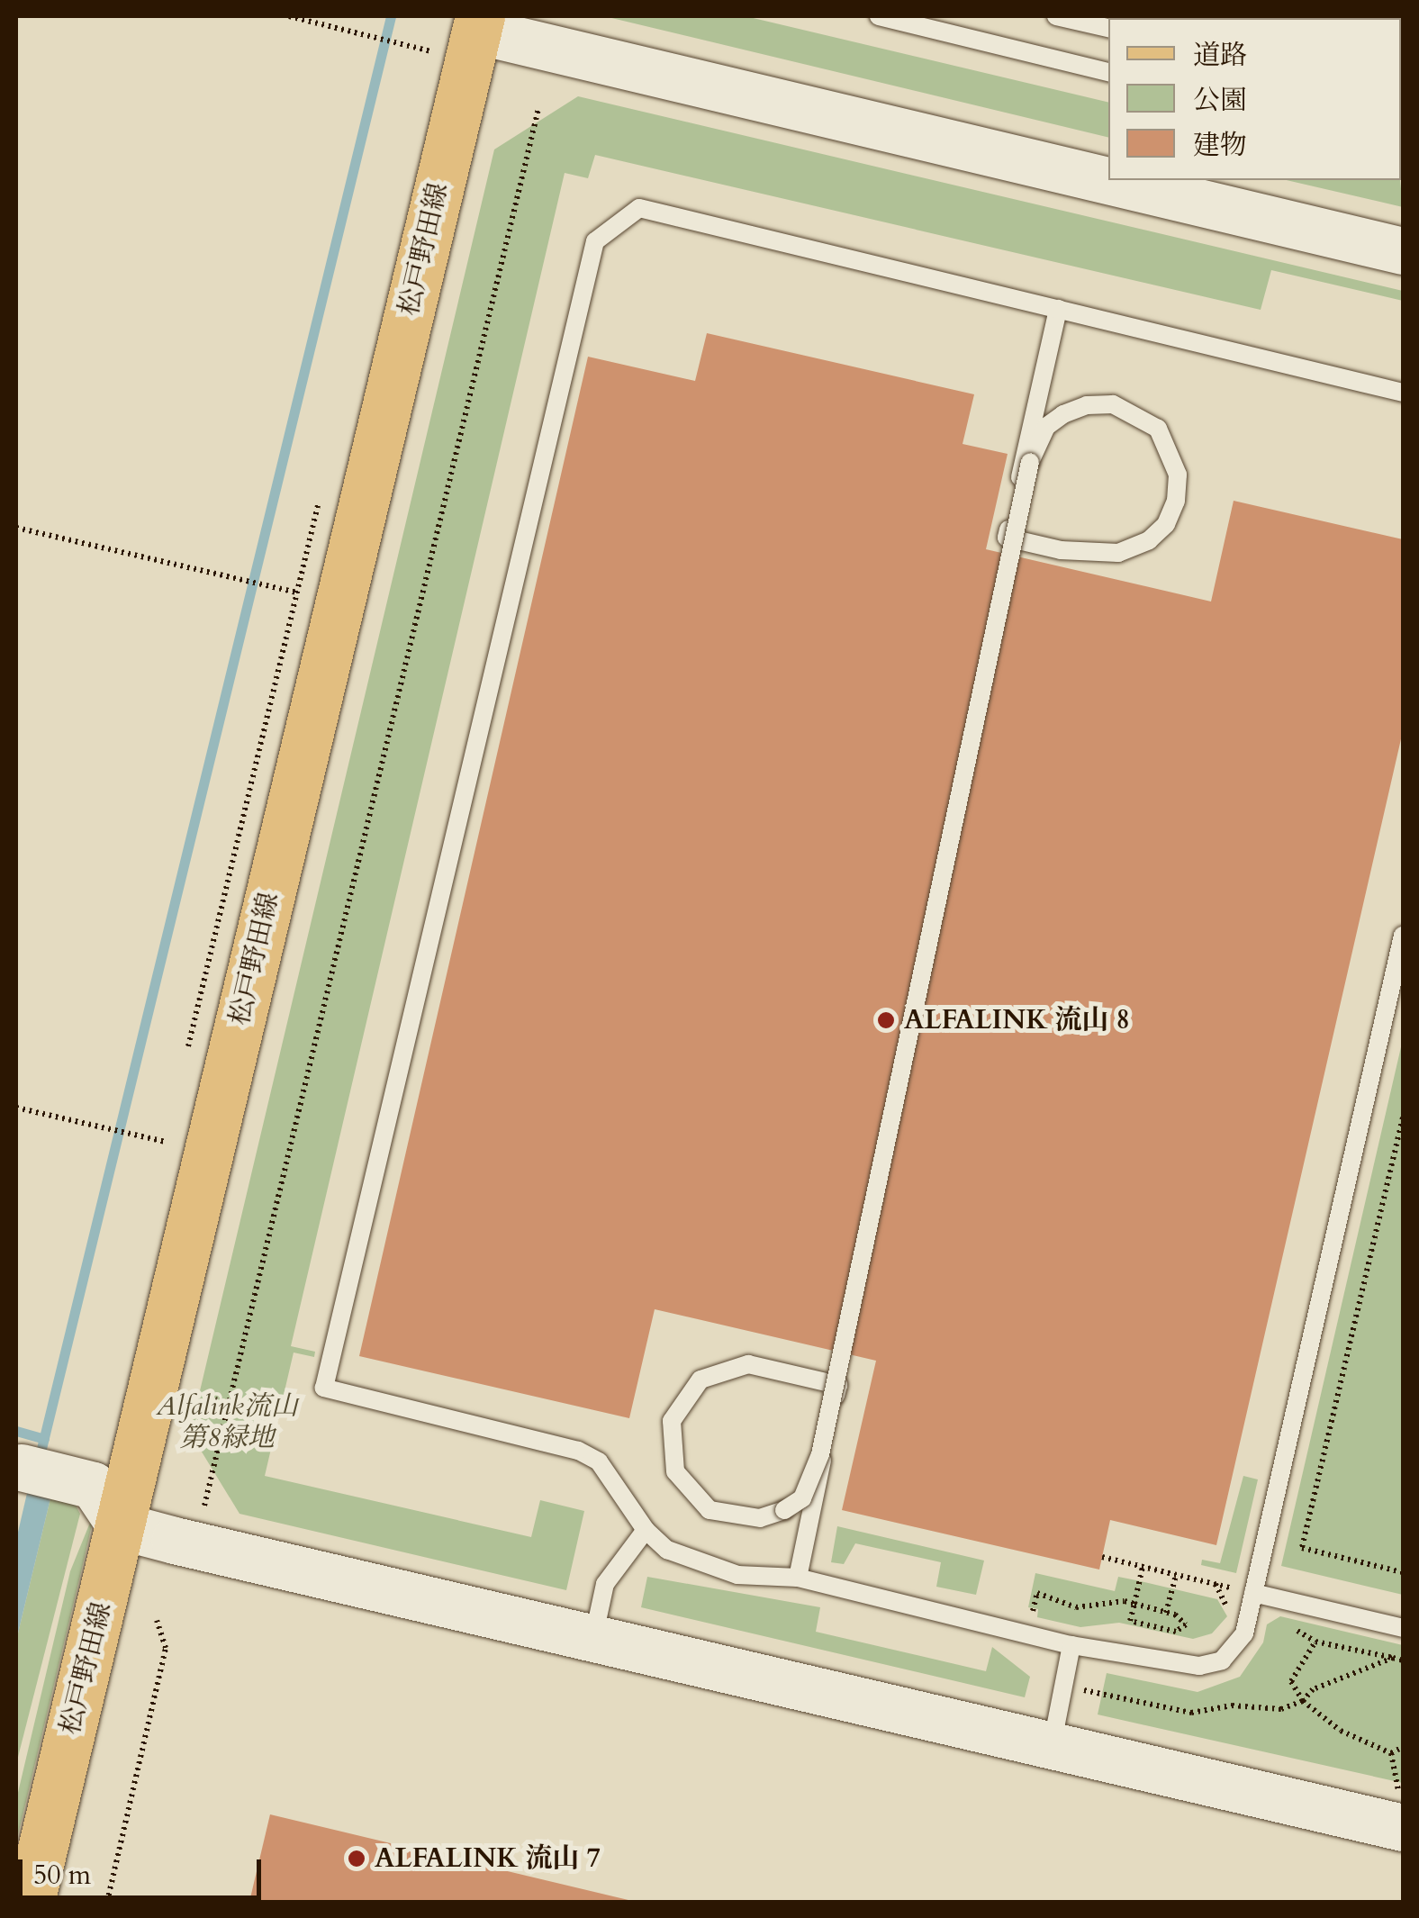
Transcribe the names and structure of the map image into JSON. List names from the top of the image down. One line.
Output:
{"streets":{"main road":["松戸野田線"]},"parks":["Alfalink流山 第8緑地"],"places":["ALFALINK 流山 8","ALFALINK 流山 7"],"legend":["道路","公園","建物"],"scale_bar":"50 m"}
